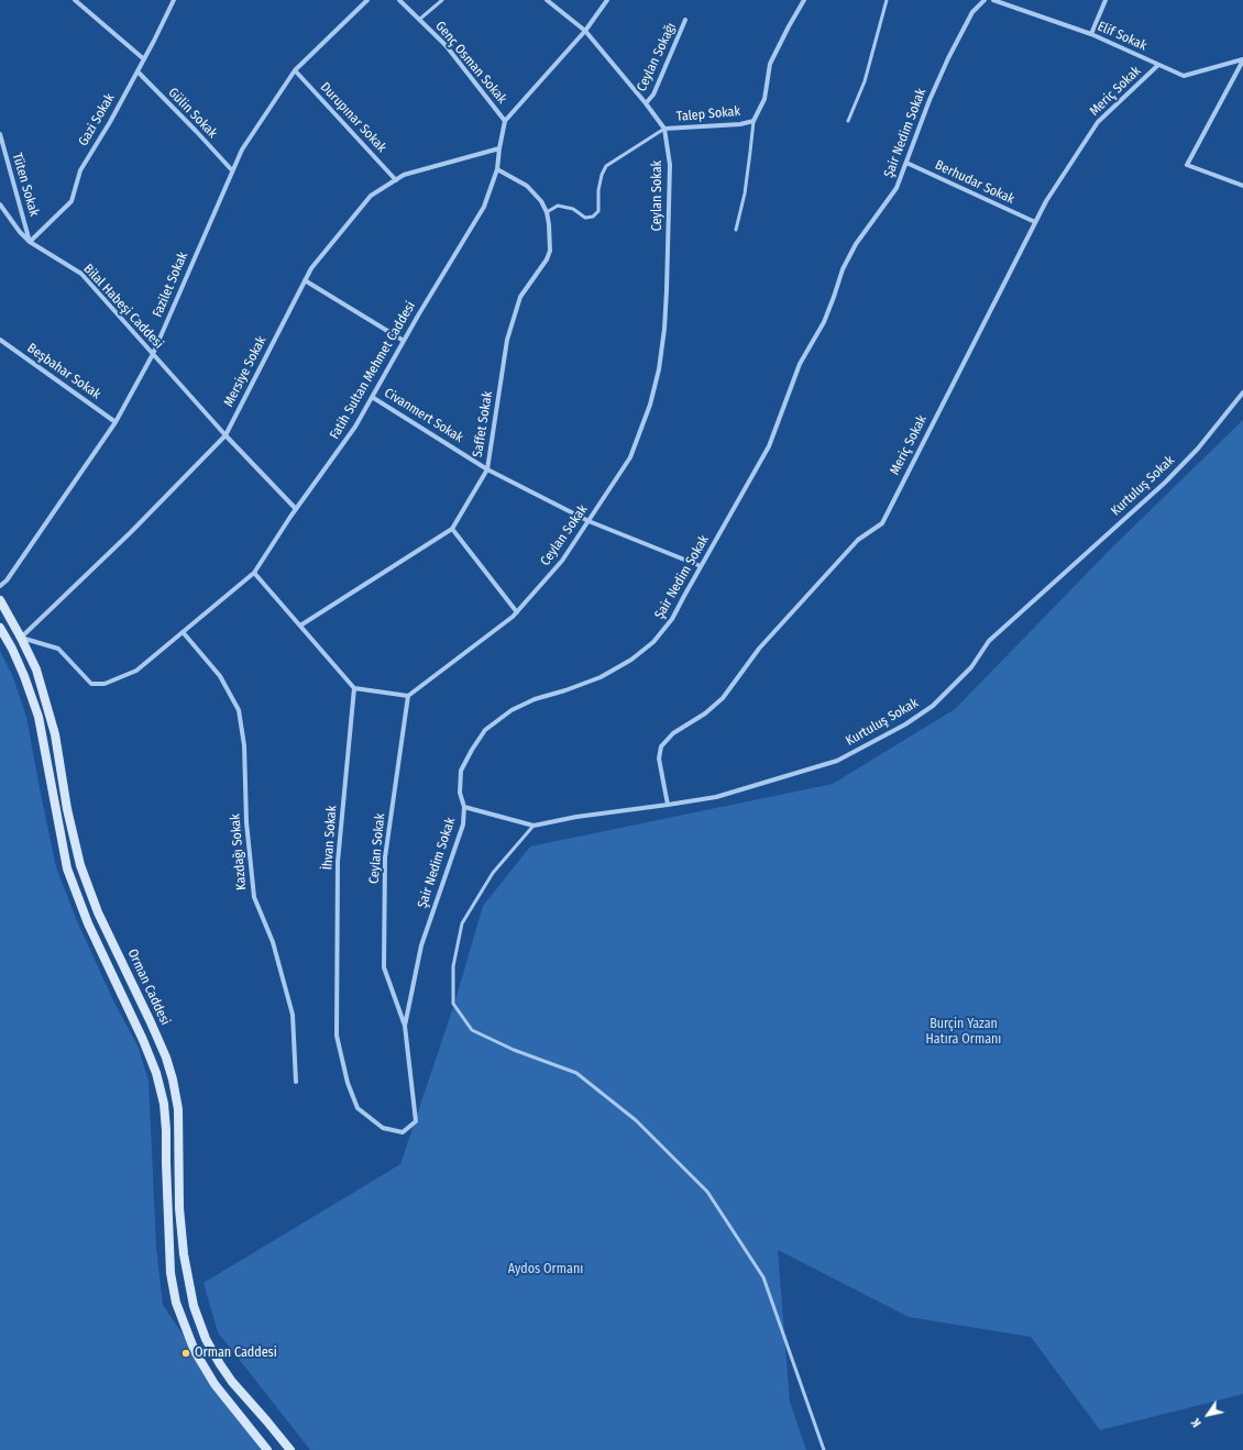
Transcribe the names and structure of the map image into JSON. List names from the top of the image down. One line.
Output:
{"streets":{"street":["Elif Sokak","Ceylan Sokağı","Genç Osman Sokak","Meriç Sokak","Gülin Sokak","Talep Sokak","Durupınar Sokak","Gazi Sokak","Şair Nedim Sokak","Berhudar Sokak","Tüten Sokak","Ceylan Sokak","Fazilet Sokak","Bilal Habeşi Caddesi","Fatih Sultan Mehmet Caddesi","Beşbahar Sokak","Mersiye Sokak","Civanmert Sokak","Saffet Sokak","Kurtuluş Sokak","İhvan Sokak","Kazdağı Sokak","Orman Caddesi"]},"crossings":[["Elif Sokak","Meriç Sokak"],["Ceylan Sokağı","Ceylan Sokak"],["Genç Osman Sokak","Fatih Sultan Mehmet Caddesi"],["Meriç Sokak","Berhudar Sokak"],["Meriç Sokak","Kurtuluş Sokak"],["Gülin Sokak","Gazi Sokak"],["Gülin Sokak","Fazilet Sokak"],["Talep Sokak","Ceylan Sokak"],["Durupınar Sokak","Fazilet Sokak"],["Durupınar Sokak","Mersiye Sokak"],["Gazi Sokak","Tüten Sokak"],["Gazi Sokak","Bilal Habeşi Caddesi"],["Şair Nedim Sokak","Berhudar Sokak"],["Şair Nedim Sokak","Ceylan Sokak"],["Şair Nedim Sokak","Civanmert Sokak"],["Şair Nedim Sokak","Kurtuluş Sokak"],["Şair Nedim Sokak","İhvan Sokak"],["Tüten Sokak","Bilal Habeşi Caddesi"],["Ceylan Sokak","Civanmert Sokak"],["Fazilet Sokak","Bilal Habeşi Caddesi"],["Fazilet Sokak","Beşbahar Sokak"],["Bilal Habeşi Caddesi","Fatih Sultan Mehmet Caddesi"],["Bilal Habeşi Caddesi","Mersiye Sokak"],["Fatih Sultan Mehmet Caddesi","Mersiye Sokak"],["Fatih Sultan Mehmet Caddesi","Civanmert Sokak"],["Fatih Sultan Mehmet Caddesi","Saffet Sokak"],["Fatih Sultan Mehmet Caddesi","Kazdağı Sokak"],["Fatih Sultan Mehmet Caddesi","Orman Caddesi"],["Mersiye Sokak","Orman Caddesi"],["Civanmert Sokak","Saffet Sokak"]],"parks":["Burçin Yazan Hatıra Ormanı","Aydos Ormanı"],"places":["Orman Caddesi"],"north":"bottom left"}
